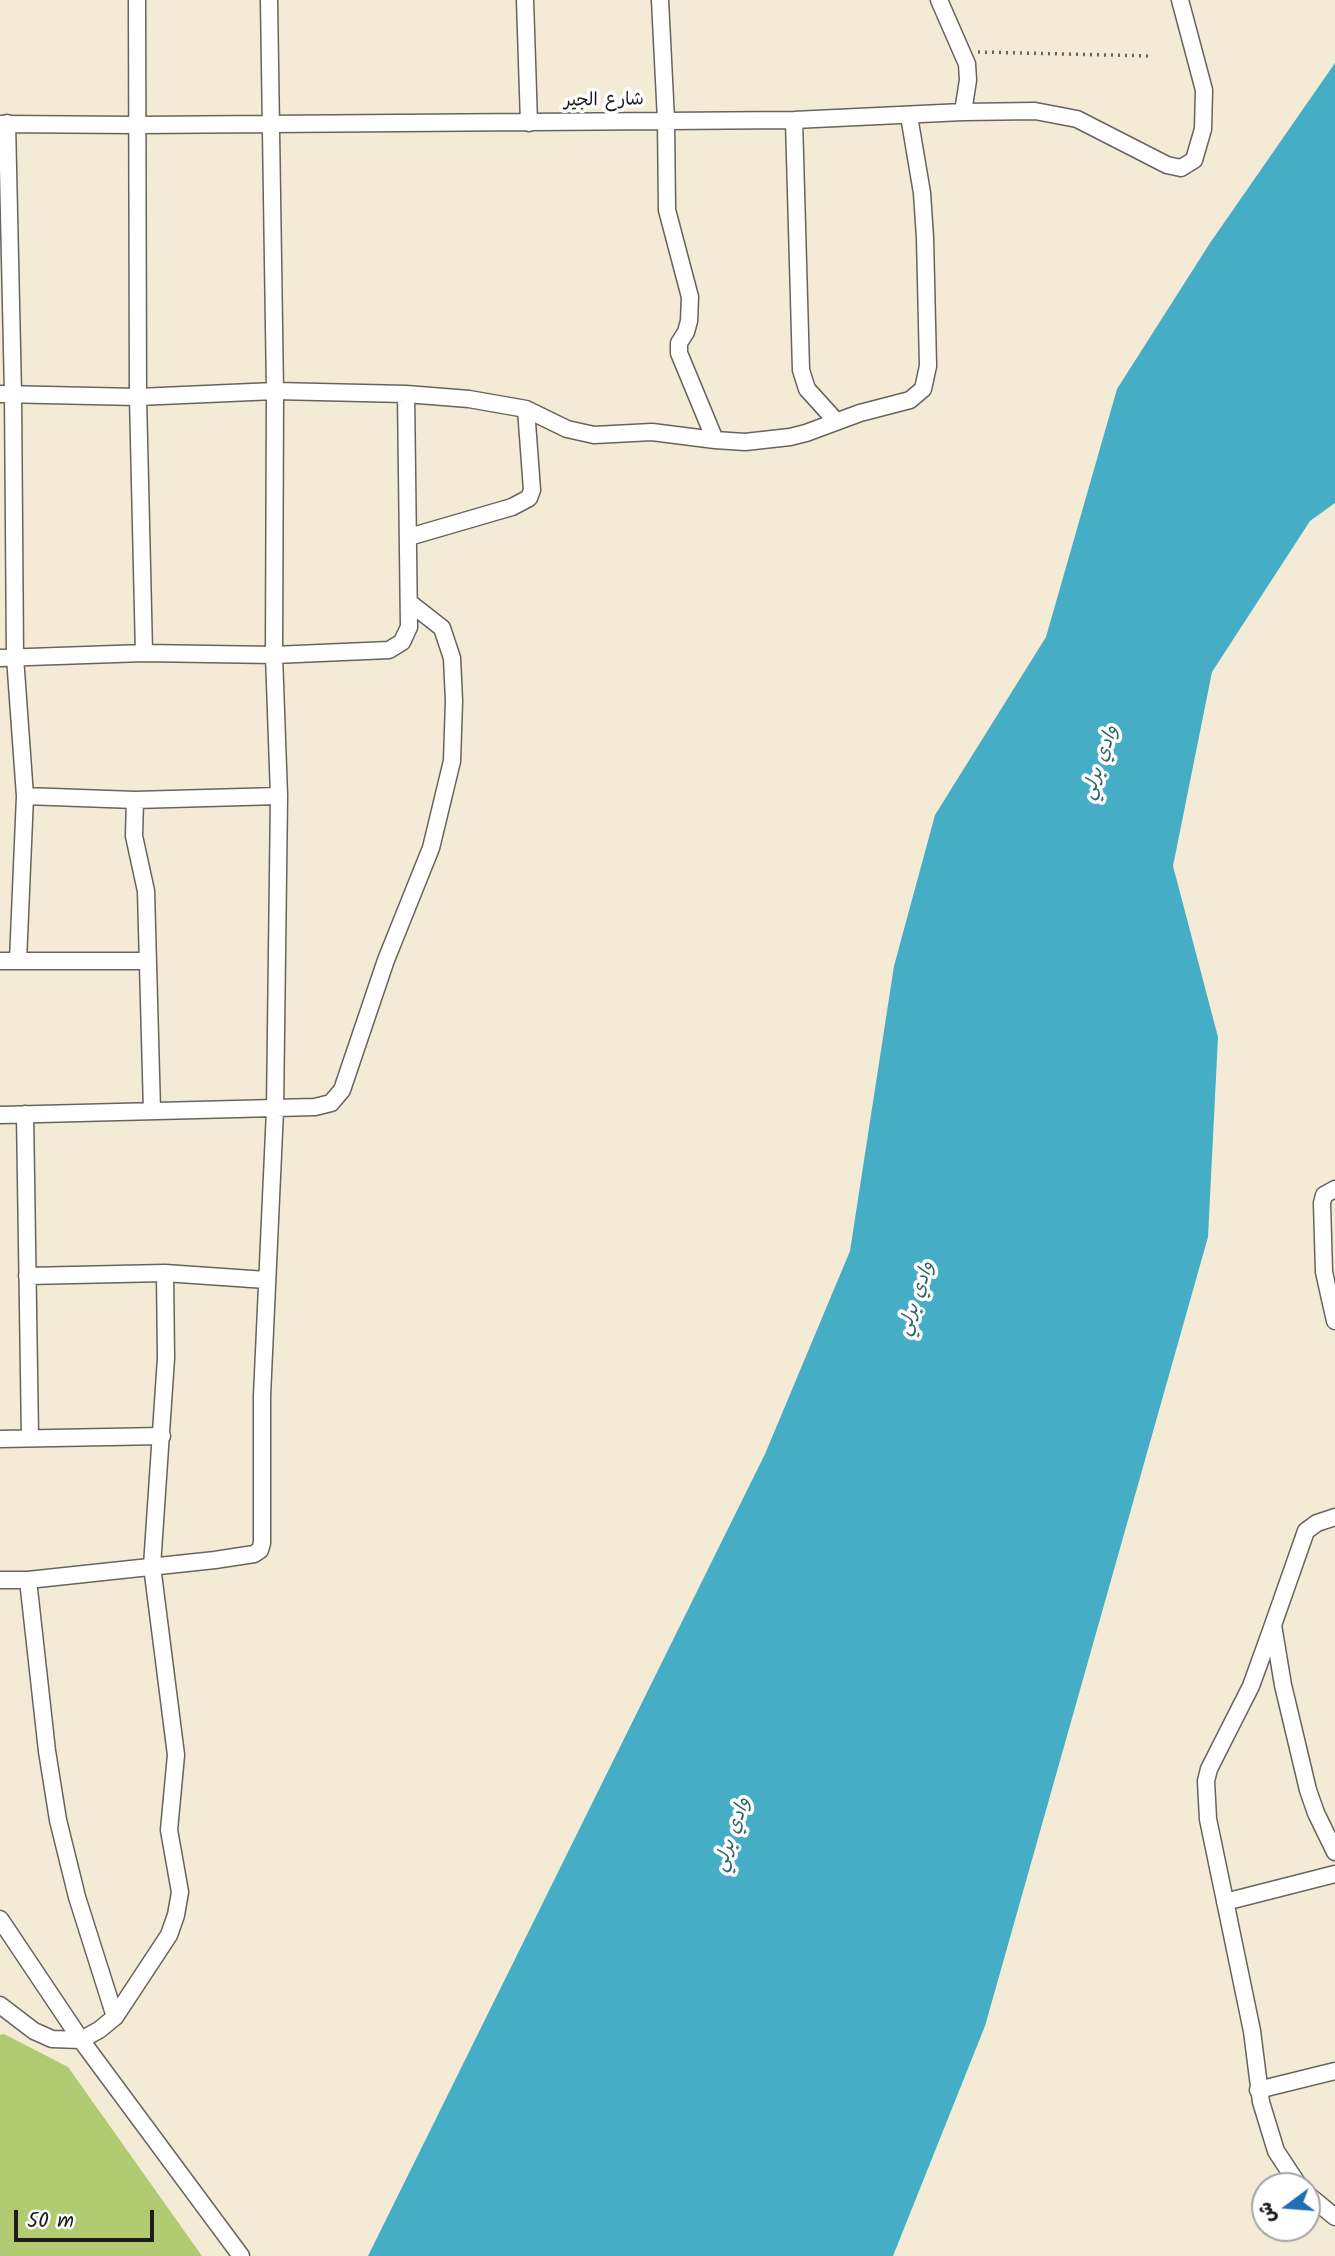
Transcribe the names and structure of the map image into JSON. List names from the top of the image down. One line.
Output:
{"streets":{"street":["شارع الجير"]},"water":["وادي برلي"],"scale_bar":"50 m","north":"left"}
